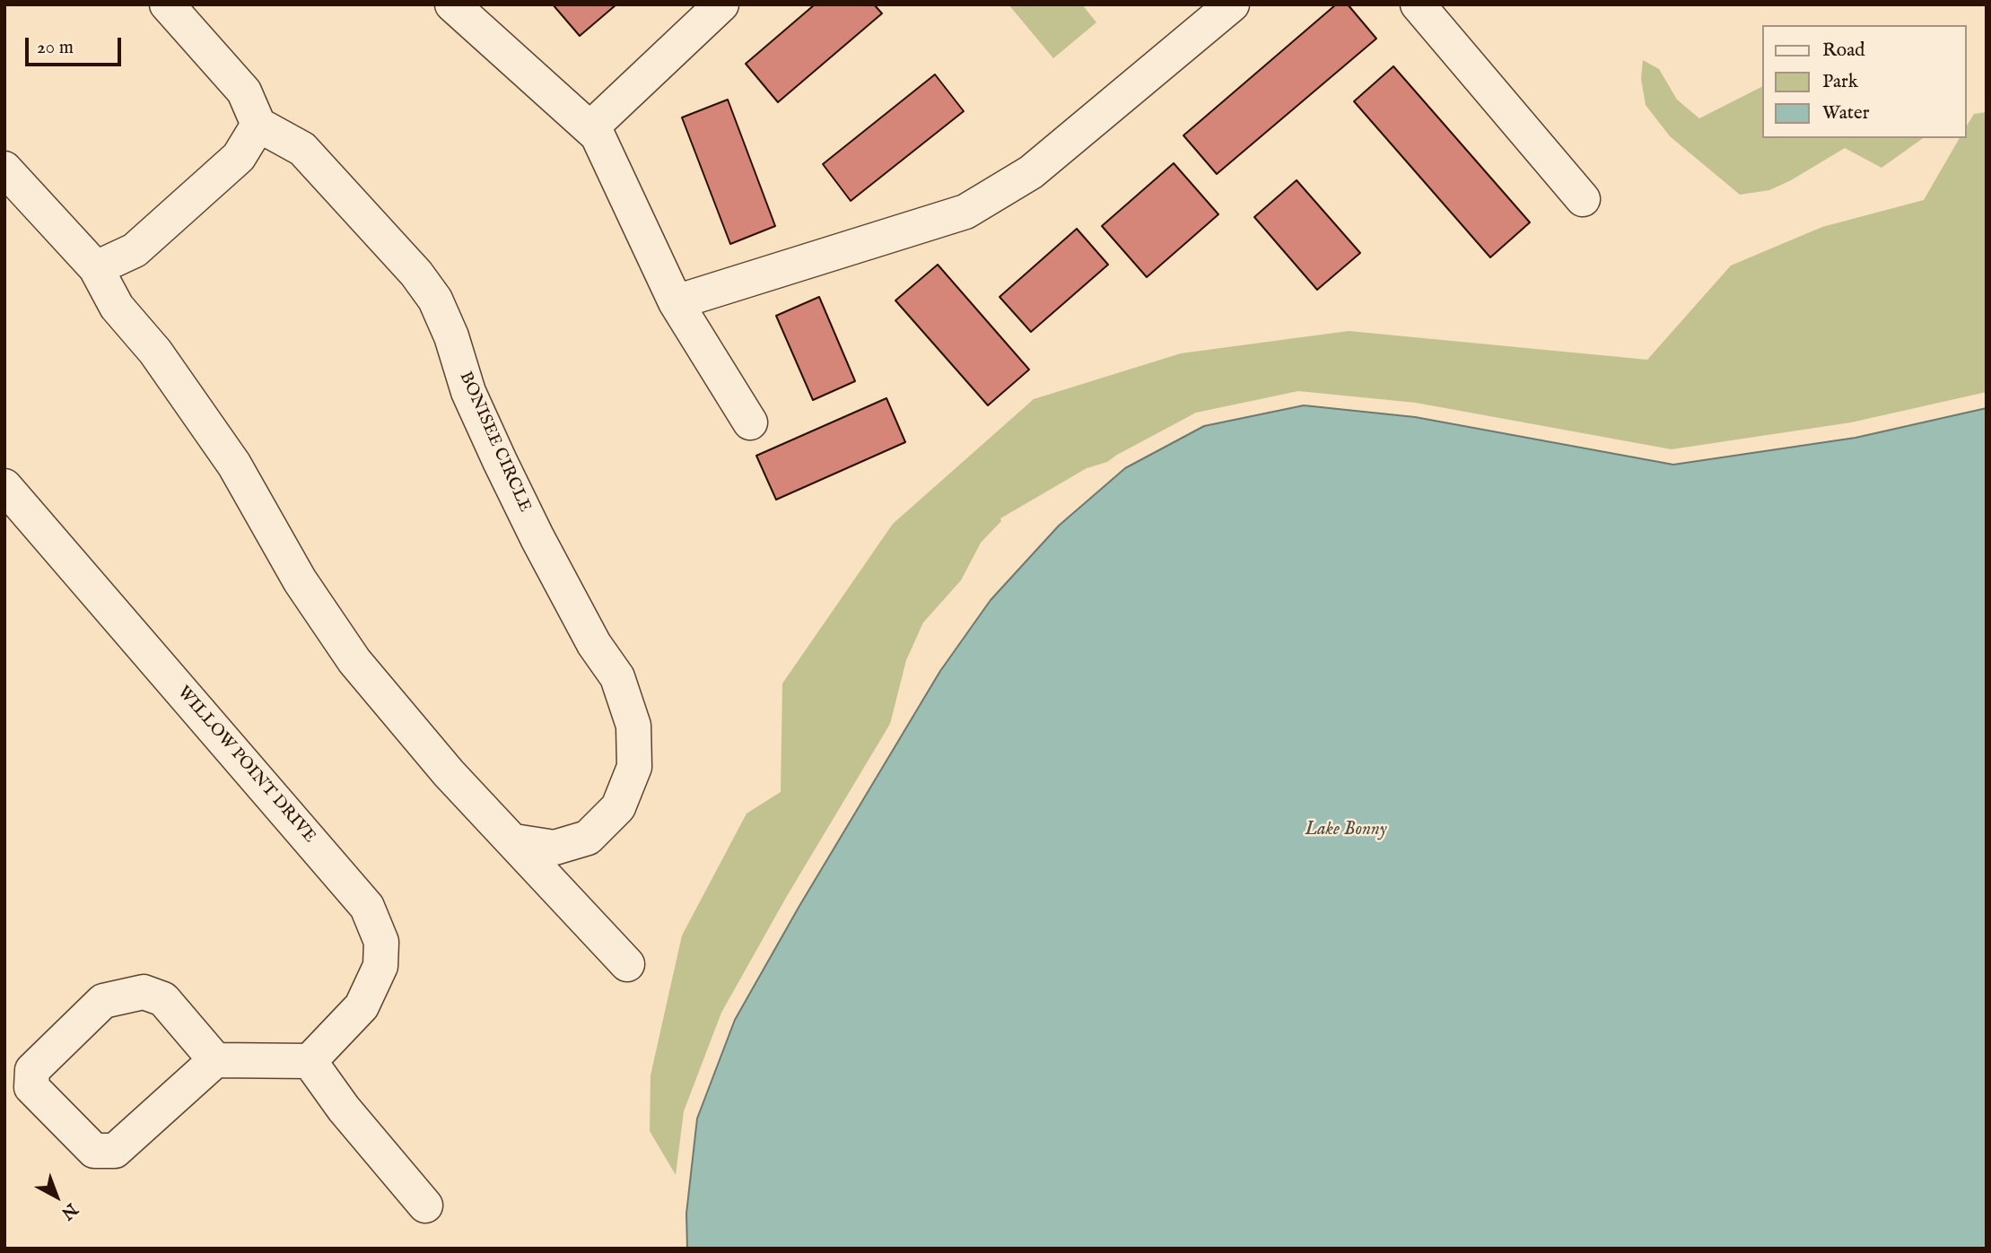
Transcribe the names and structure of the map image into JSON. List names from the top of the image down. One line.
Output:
{"streets":{"street":["BONISEE CIRCLE","WILLOW POINT DRIVE"]},"water":["Lake Bonny"],"legend":["Road","Park","Water"],"scale_bar":"20 m","north":"bottom right"}
